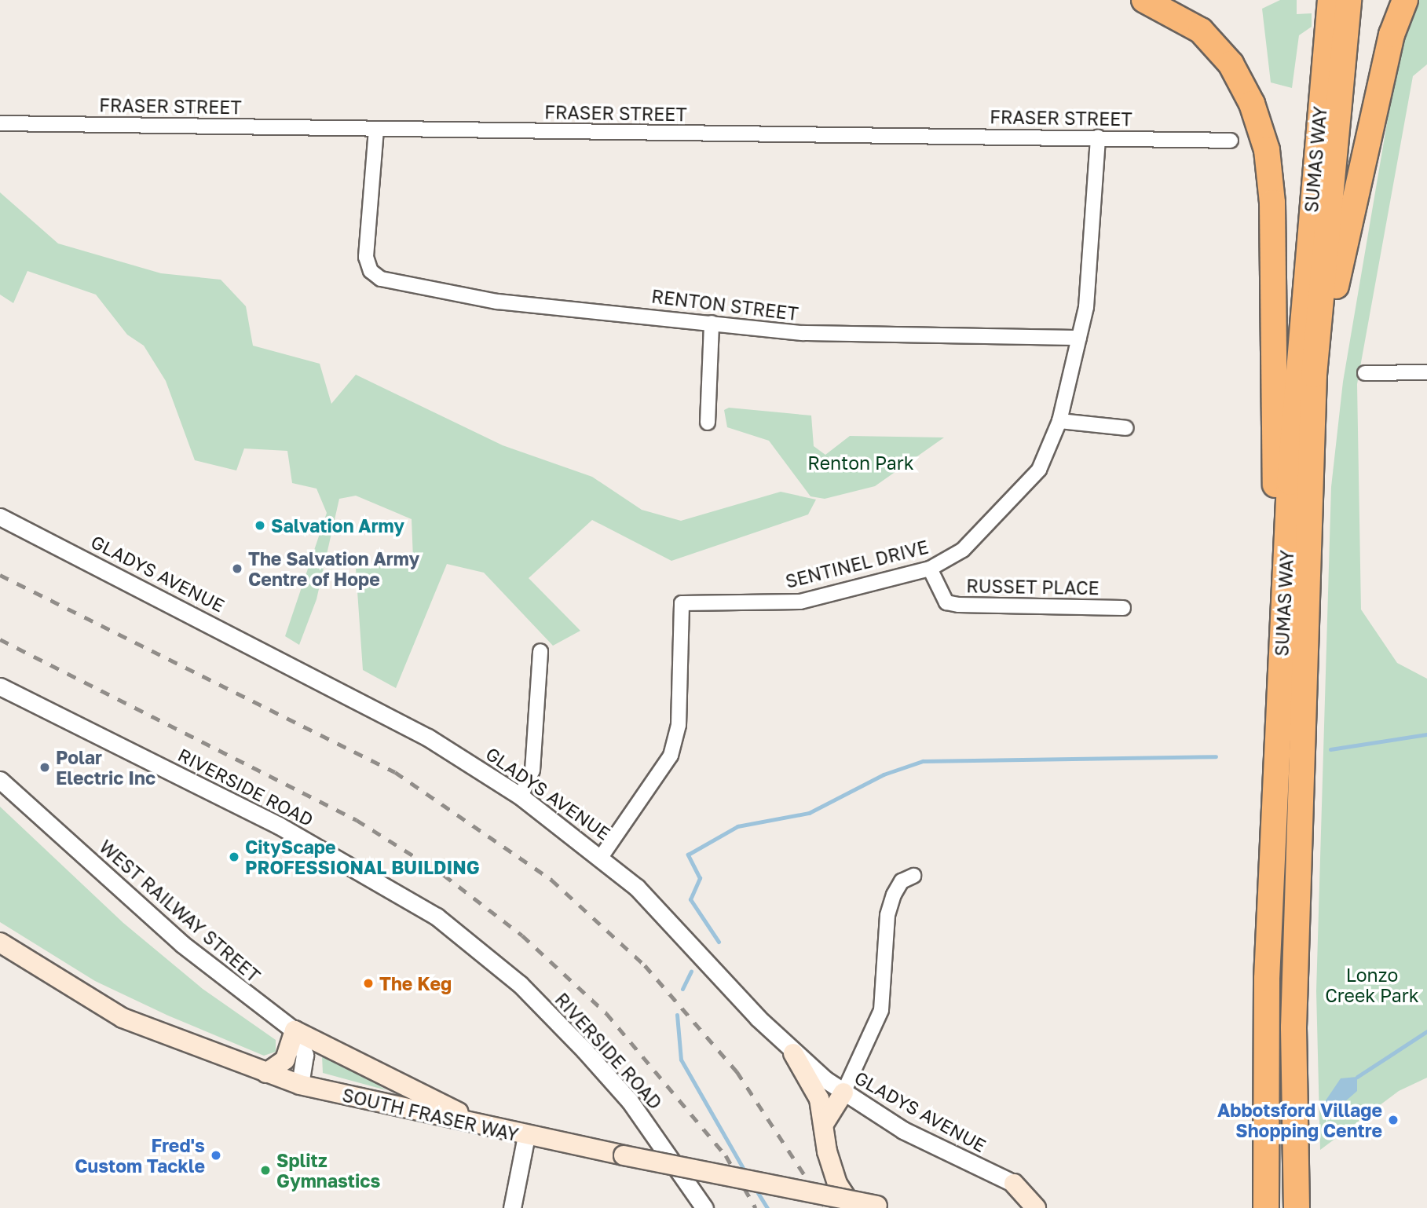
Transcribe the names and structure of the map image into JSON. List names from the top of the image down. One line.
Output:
{"streets":{"highway":["SUMAS WAY"],"main road":["SOUTH FRASER WAY"],"street":["FRASER STREET","RENTON STREET","SENTINEL DRIVE","GLADYS AVENUE","RUSSET PLACE","RIVERSIDE ROAD","WEST RAILWAY STREET"]},"crossings":[["FRASER STREET","RENTON STREET"],["FRASER STREET","SENTINEL DRIVE"],["RENTON STREET","SENTINEL DRIVE"],["SENTINEL DRIVE","GLADYS AVENUE"],["SENTINEL DRIVE","RUSSET PLACE"]],"parks":["Renton Park","Lonzo Creek Park"],"places":["Salvation Army","The Salvation Army Centre of Hope","Polar Electric Inc","CityScape PROFESSIONAL BUILDING","The Keg","Abbotsford Village Shopping Centre","Fred's Custom Tackle","Splitz Gymnastics"]}
